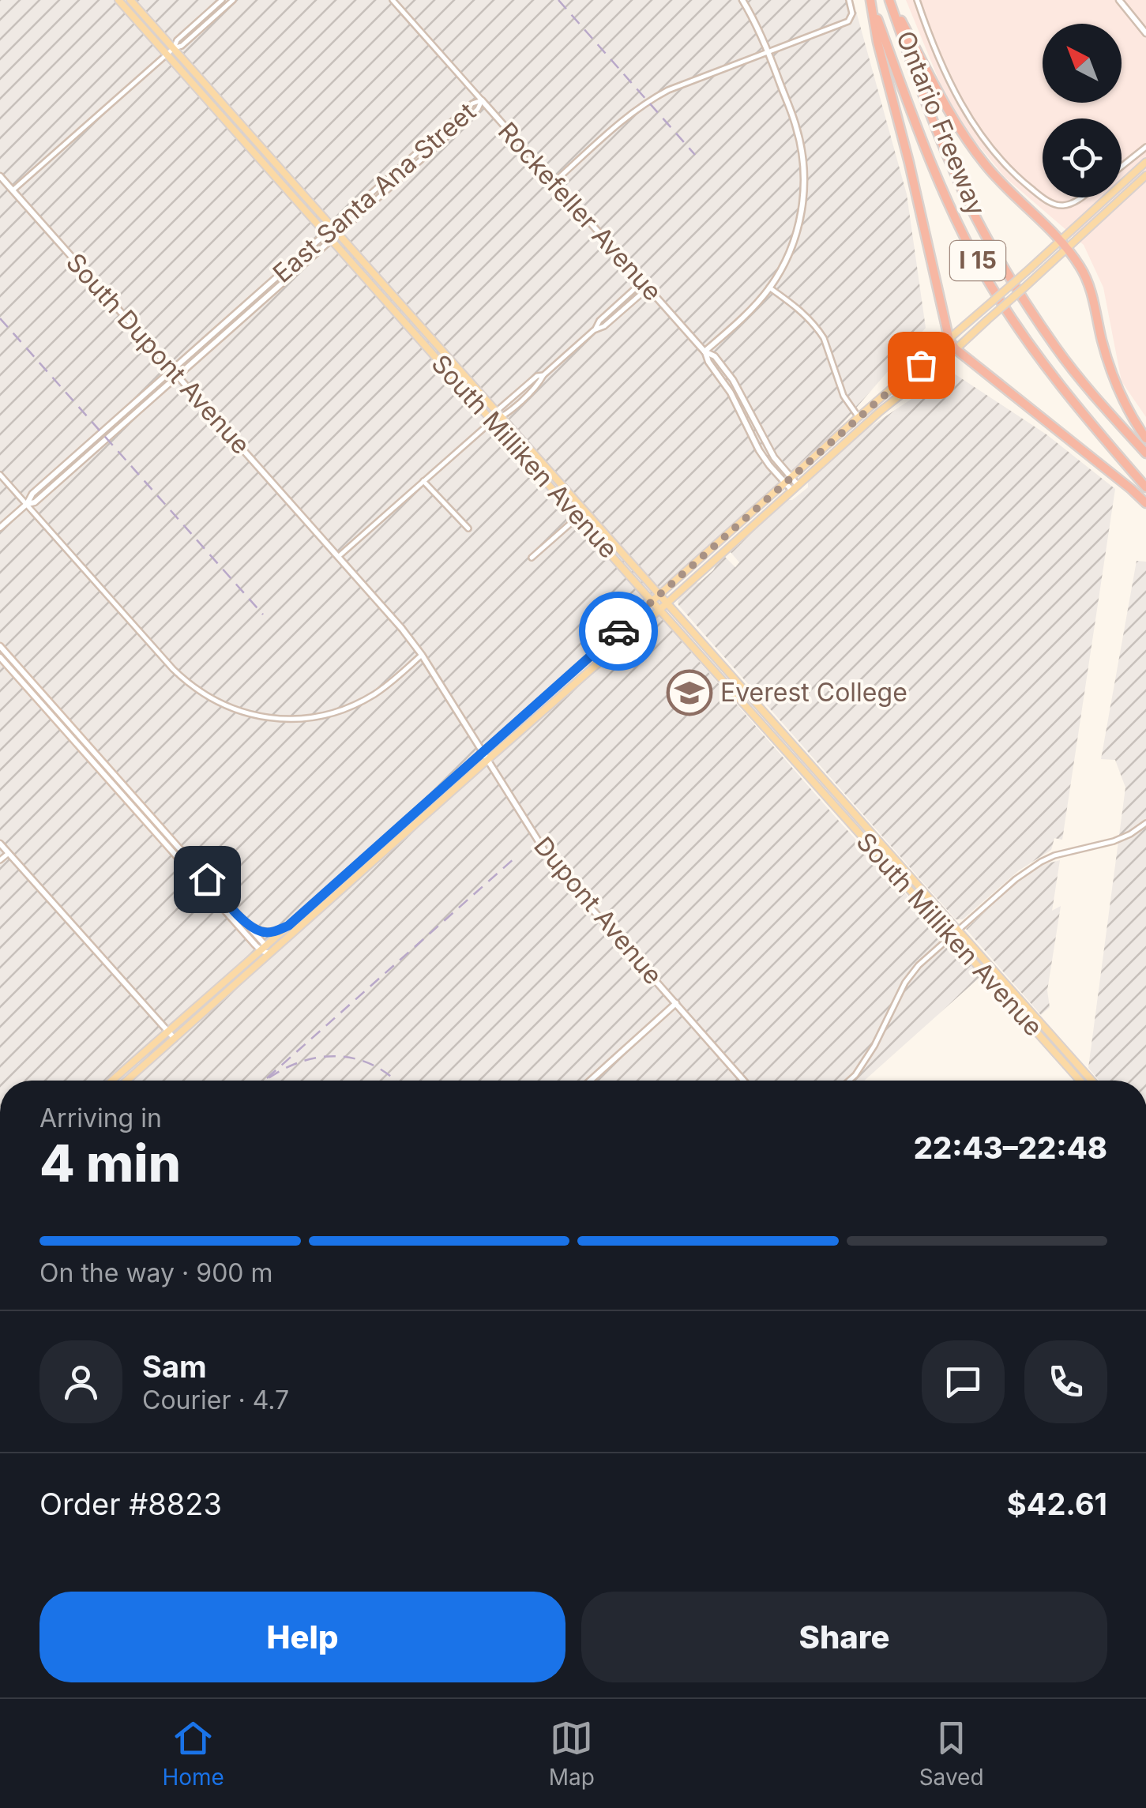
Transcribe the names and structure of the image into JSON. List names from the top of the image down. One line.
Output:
{"streets":{"highway":["Ontario Freeway","I 15"],"main road":["South Milliken Avenue"],"street":["East Santa Ana Street","Rockefeller Avenue","South Dupont Avenue","Dupont Avenue"]},"crossings":[["East Santa Ana Street","Rockefeller Avenue"],["East Santa Ana Street","South Dupont Avenue"],["East Santa Ana Street","South Milliken Avenue"],["South Dupont Avenue","Dupont Avenue"]],"places":{"school or university":["Everest College"]},"north":"top left","page":{"heading":["4 min","Arriving in","22:43–22:48"],"panel":["Sam","Courier · 4.7","Order #8823","$42.61"],"bar":"On the way · 900 m","buttons":["Help","Share"],"tabs":["Home","Map","Saved"]}}
